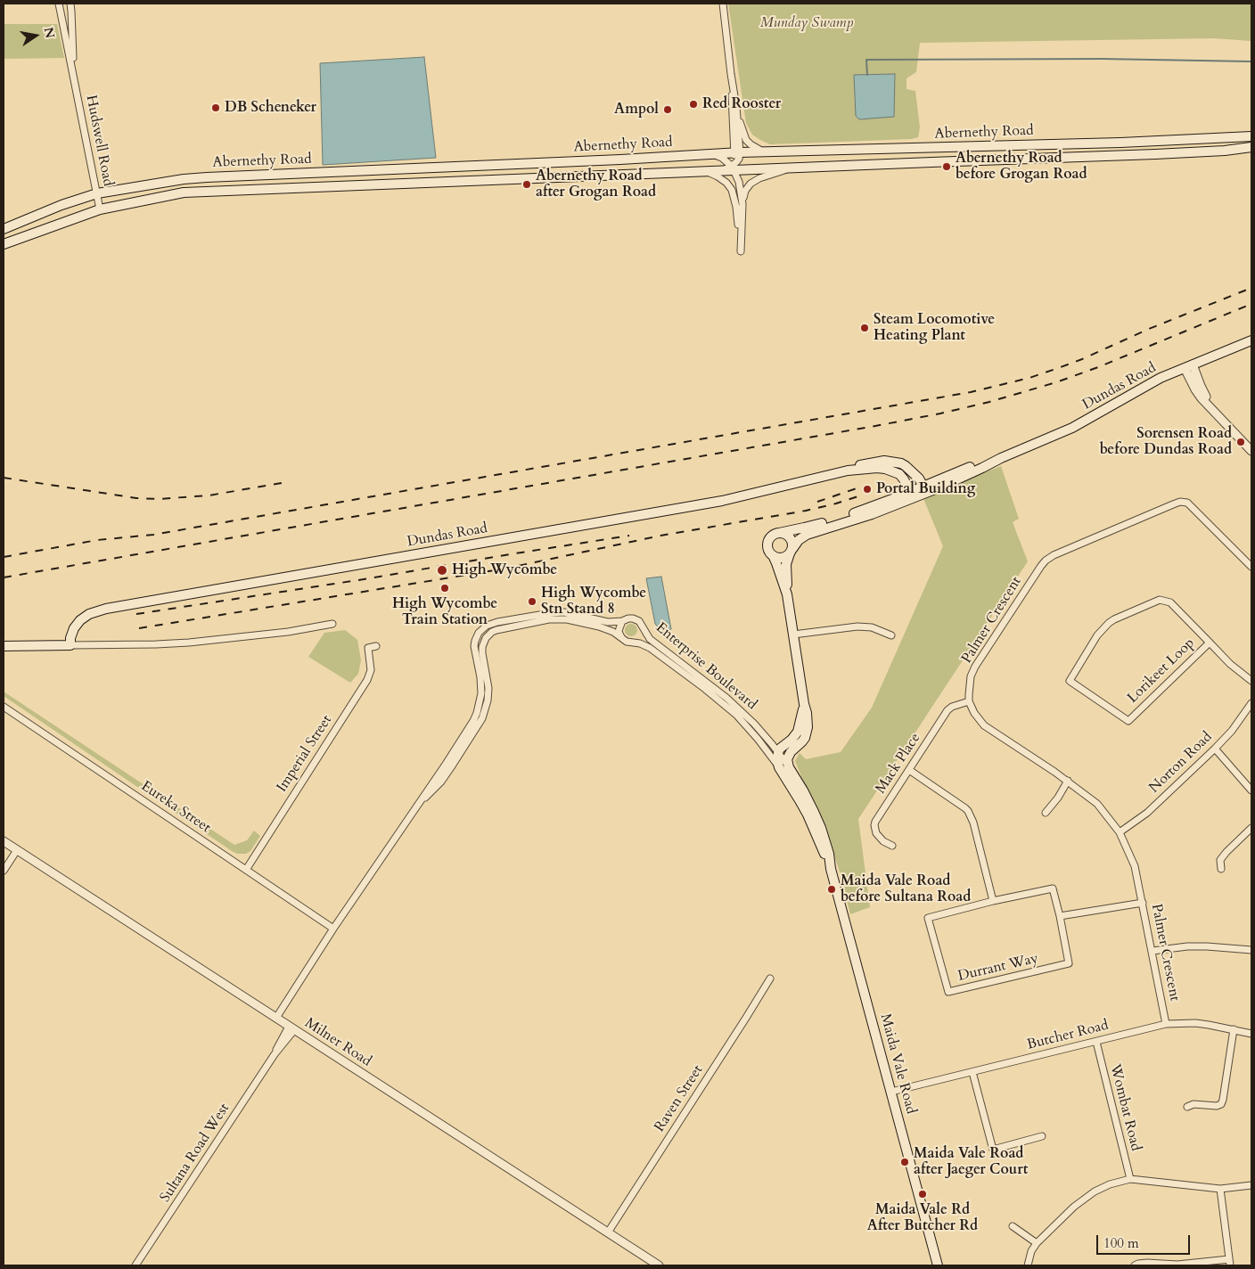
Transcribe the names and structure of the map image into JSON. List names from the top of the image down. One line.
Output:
{"streets":{"main road":["Abernethy Road","Dundas Road","Maida Vale Road"],"street":["Hudswell Road","Palmer Crescent","Enterprise Boulevard","Lorikeet Loop","Imperial Street","Norton Road","Mack Place","Eureka Street","Durrant Way","Butcher Road","Milner Road","Raven Street","Wombat Road","Sultana Road West"]},"crossings":[["Abernethy Road","Hudswell Road"],["Palmer Crescent","Norton Road"],["Palmer Crescent","Mack Place"],["Palmer Crescent","Butcher Road"],["Enterprise Boulevard","Maida Vale Road"],["Imperial Street","Eureka Street"],["Butcher Road","Maida Vale Road"],["Butcher Road","Wombat Road"],["Milner Road","Raven Street"],["Milner Road","Sultana Road West"]],"parks":["Munday Swamp"],"places":["Red Rooster","DB Scheneker","Ampol","Abernethy Road before Grogan Road","Abernethy Road after Grogan Road","Steam Locomotive Heating Plant","Sorensen Road before Dundas Road","Portal Building","High Wycombe","High Wycombe Train Station","High Wycombe Stn Stand 8","Maida Vale Road before Sultana Road","Maida Vale Road after Jaeger Court","Maida Vale Rd After Butcher Rd"],"scale_bar":"100 m","north":"right"}
